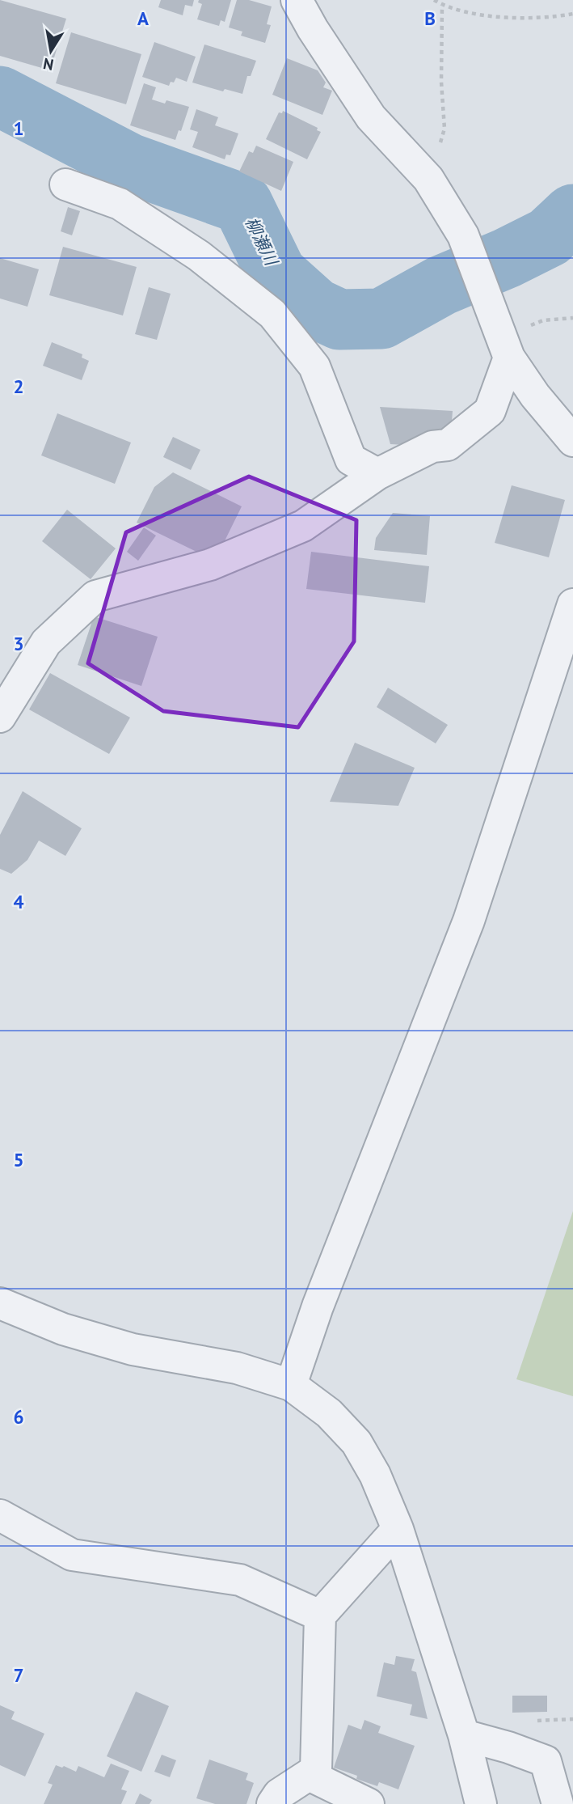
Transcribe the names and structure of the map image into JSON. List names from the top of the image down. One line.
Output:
{"water":["柳瀬川"],"north":"bottom","grid":{"columns":["A","B"],"rows":["1","2","3","4","5","6","7"]}}
